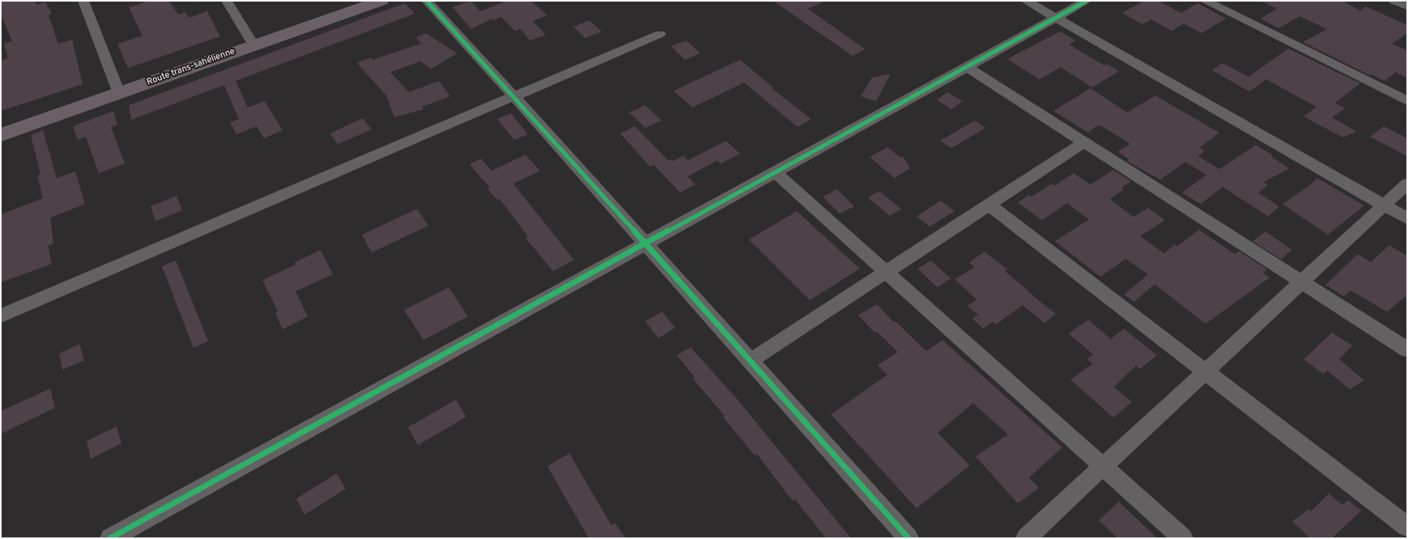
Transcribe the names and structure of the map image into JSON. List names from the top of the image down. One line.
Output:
{"streets":{"highway":["Route trans-sahélienne"]}}
